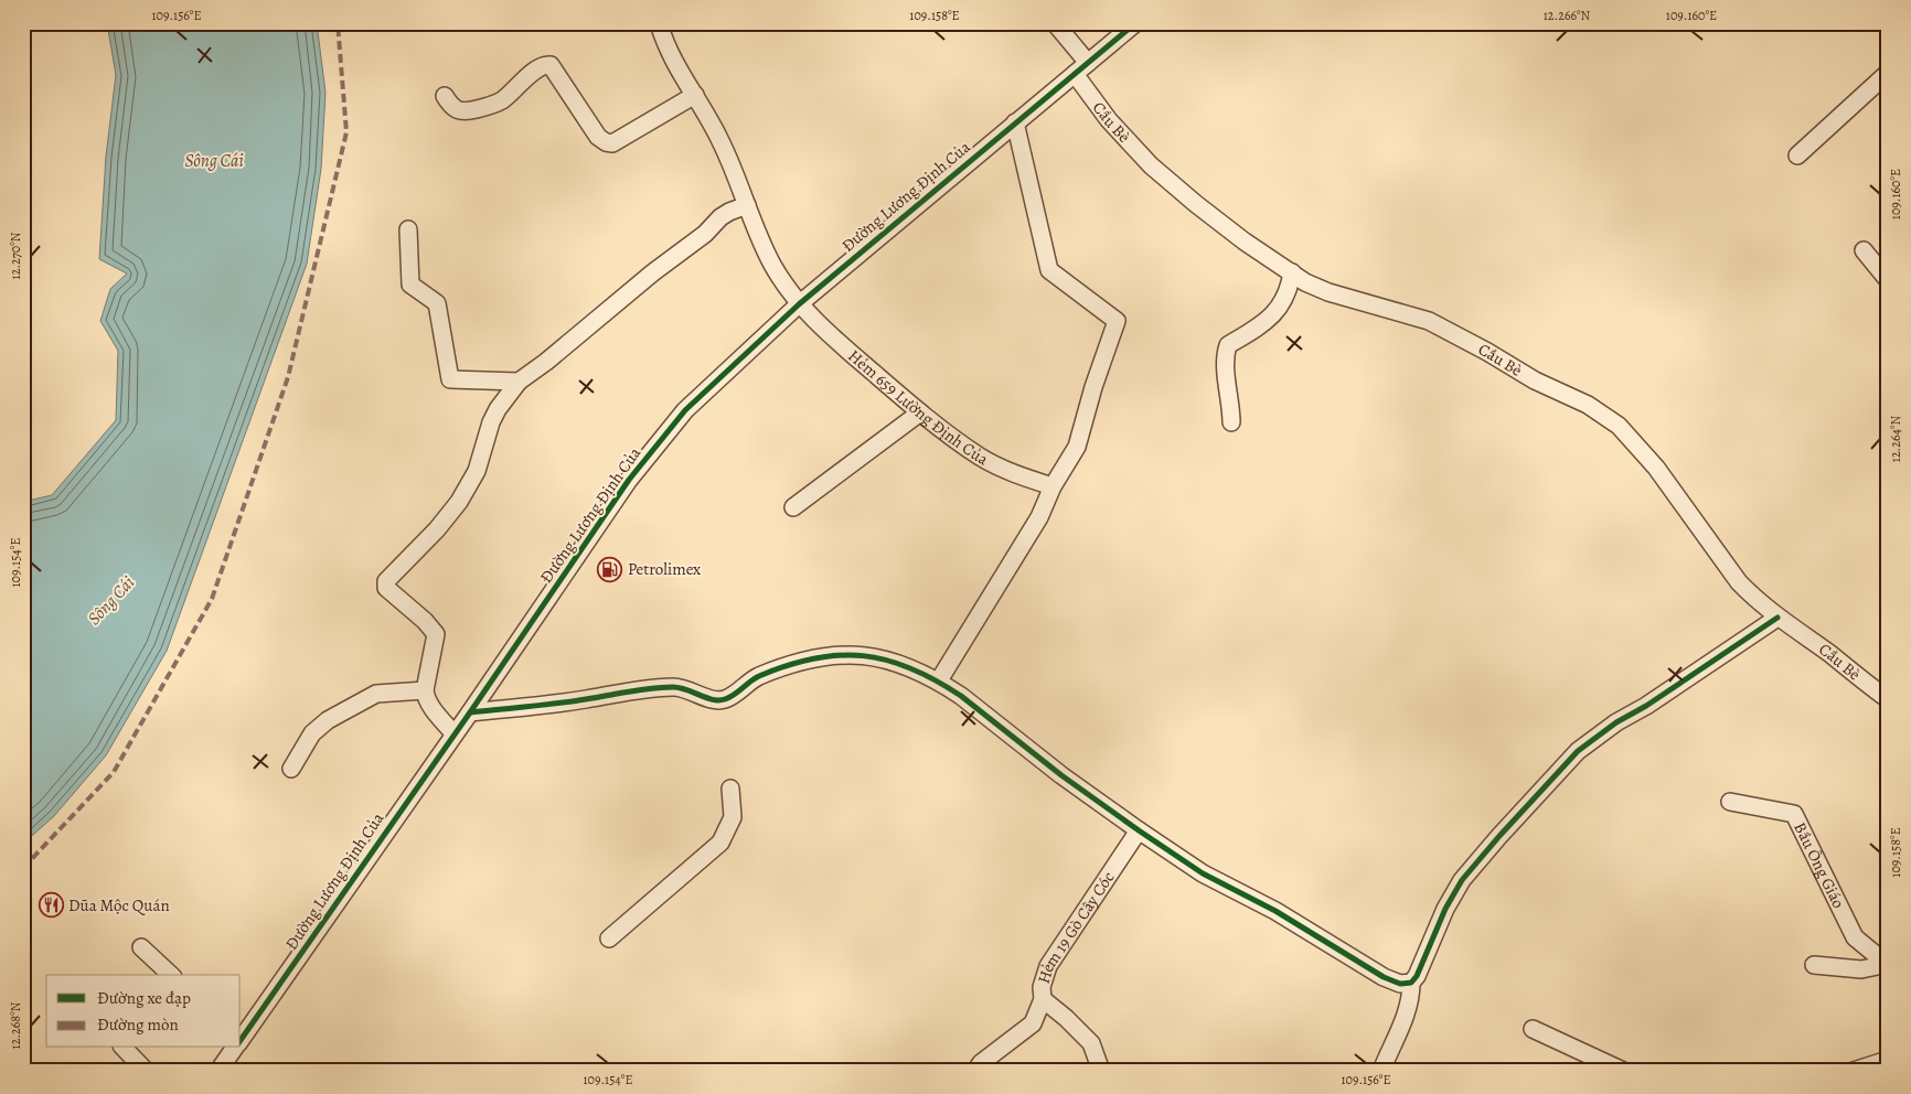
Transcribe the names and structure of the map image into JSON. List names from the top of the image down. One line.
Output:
{"streets":{"street":["Cầu Bè","Đường Lương Định Của","Hẻm 659 Lường Định Của","Bầu Ông Giáo","Hẻm 19 Gò Cây Cóc"]},"crossings":[["Cầu Bè","Đường Lương Định Của"],["Đường Lương Định Của","Hẻm 659 Lường Định Của"]],"water":["Sông Cái"],"places":{"fuel station":["Petrolimex"],"restaurant":["Dũa Mộc Quán"]},"legend":["Đường xe đạp","Đường mòn"],"coordinates":["109.156°E","109.158°E","12.266°N","109.160°E","12.270°N","12.264°N","109.154°E","12.268°N"]}
